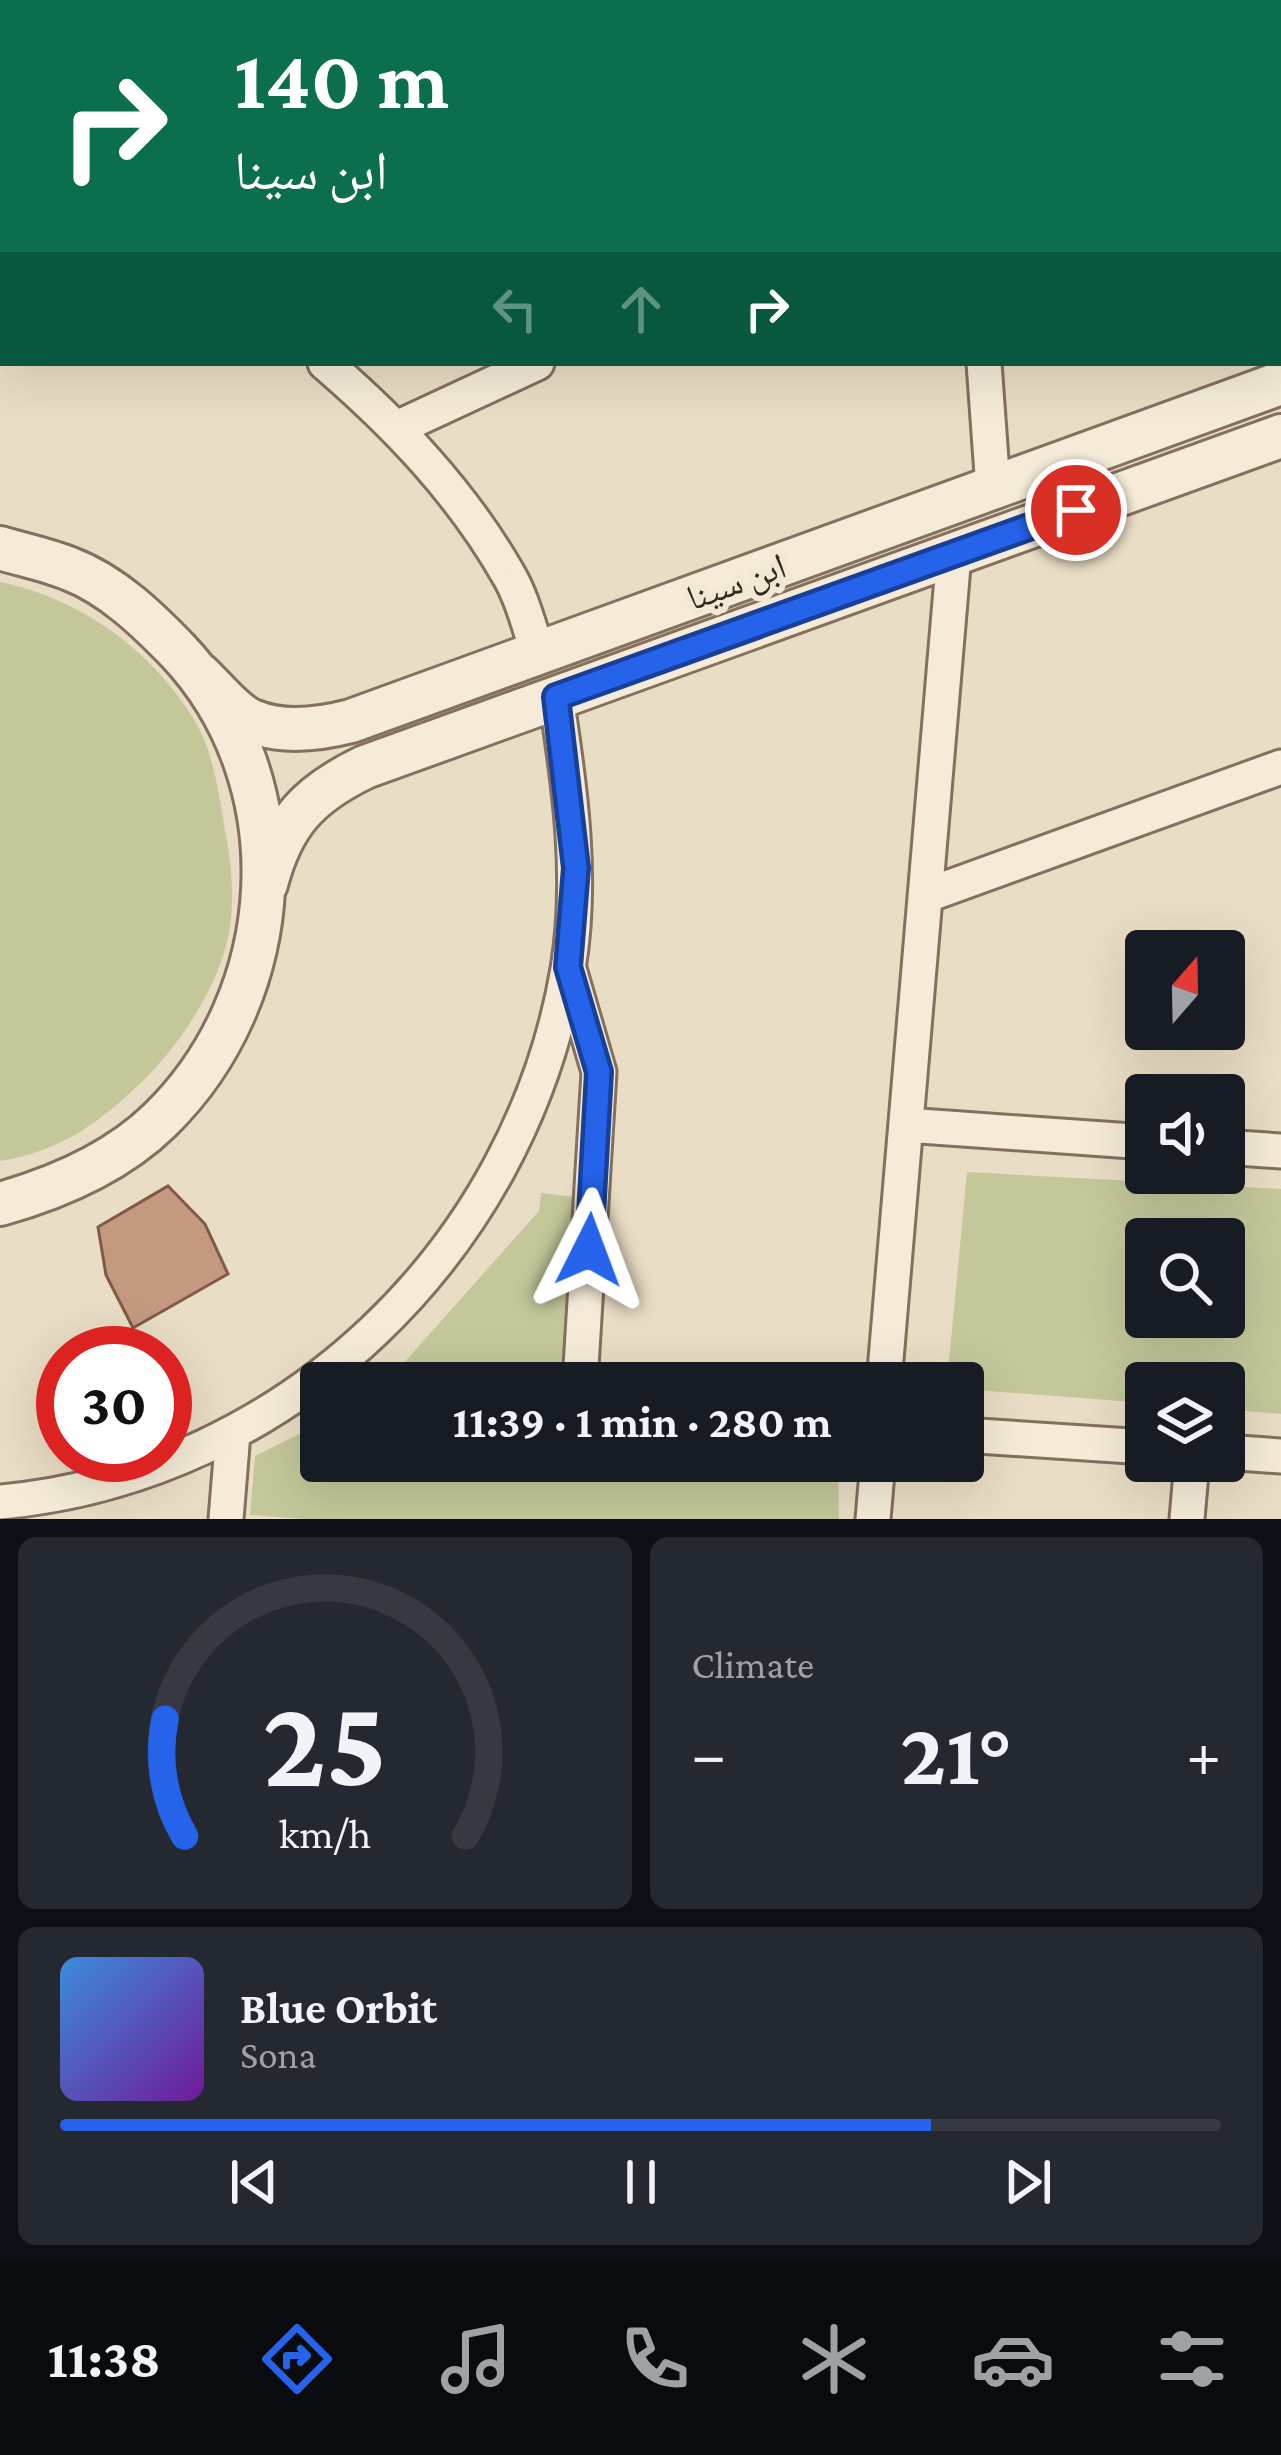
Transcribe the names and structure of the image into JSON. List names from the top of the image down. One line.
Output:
{"streets":{"street":["ابن سينا"]},"north":"top","page":{"turn":["140 m","ابن سينا"],"limit":"30","trip":"11:39 · 1 min · 280 m","tile":"Climate","heat":["−","21°","+"],"song":["Blue Orbit","Sona"],"tabs":"11:38","gauge":["25","km/h"]}}
